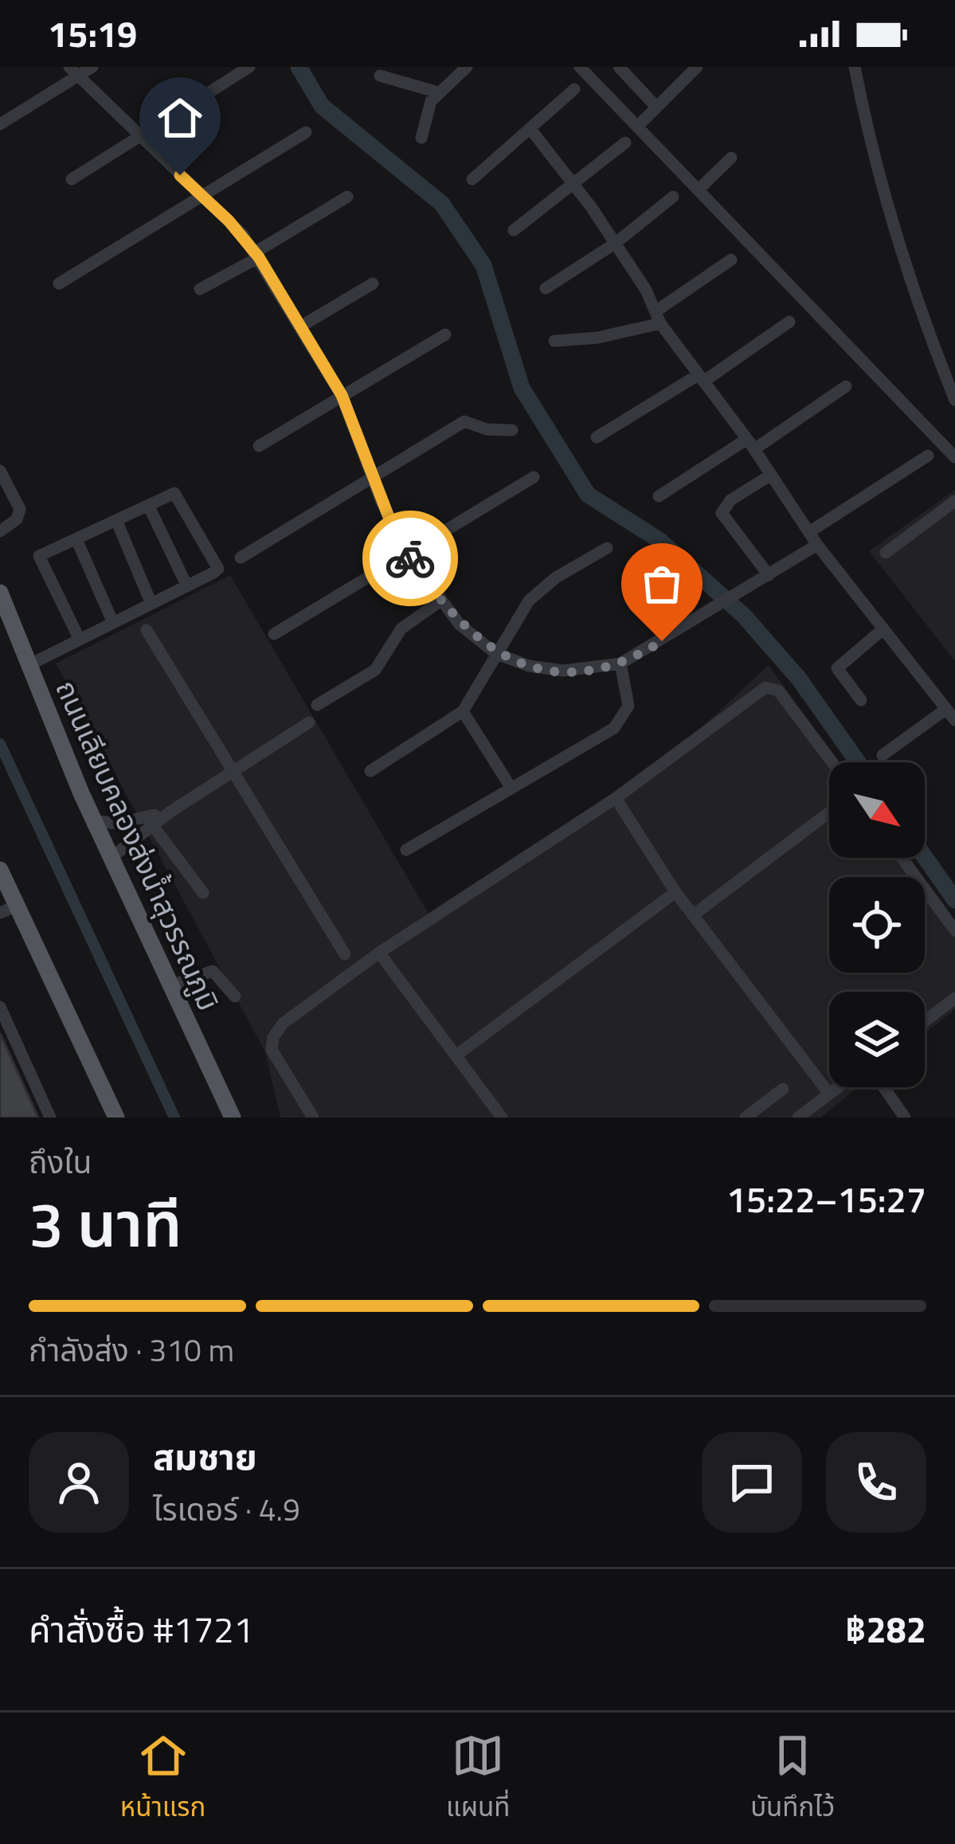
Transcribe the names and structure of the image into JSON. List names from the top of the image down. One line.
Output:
{"streets":{"main road":["ถนนเลียบคลองส่งน้ำสุวรรณภูมิ"]},"north":"bottom right","page":{"status":"15:19","heading":["3 นาที","ถึงใน","15:22–15:27"],"panel":["สมชาย","ไรเดอร์ · 4.9","คำสั่งซื้อ #1721","฿282"],"bar":"กำลังส่ง · 310 m","tabs":["หน้าแรก","แผนที่","บันทึกไว้"]}}
